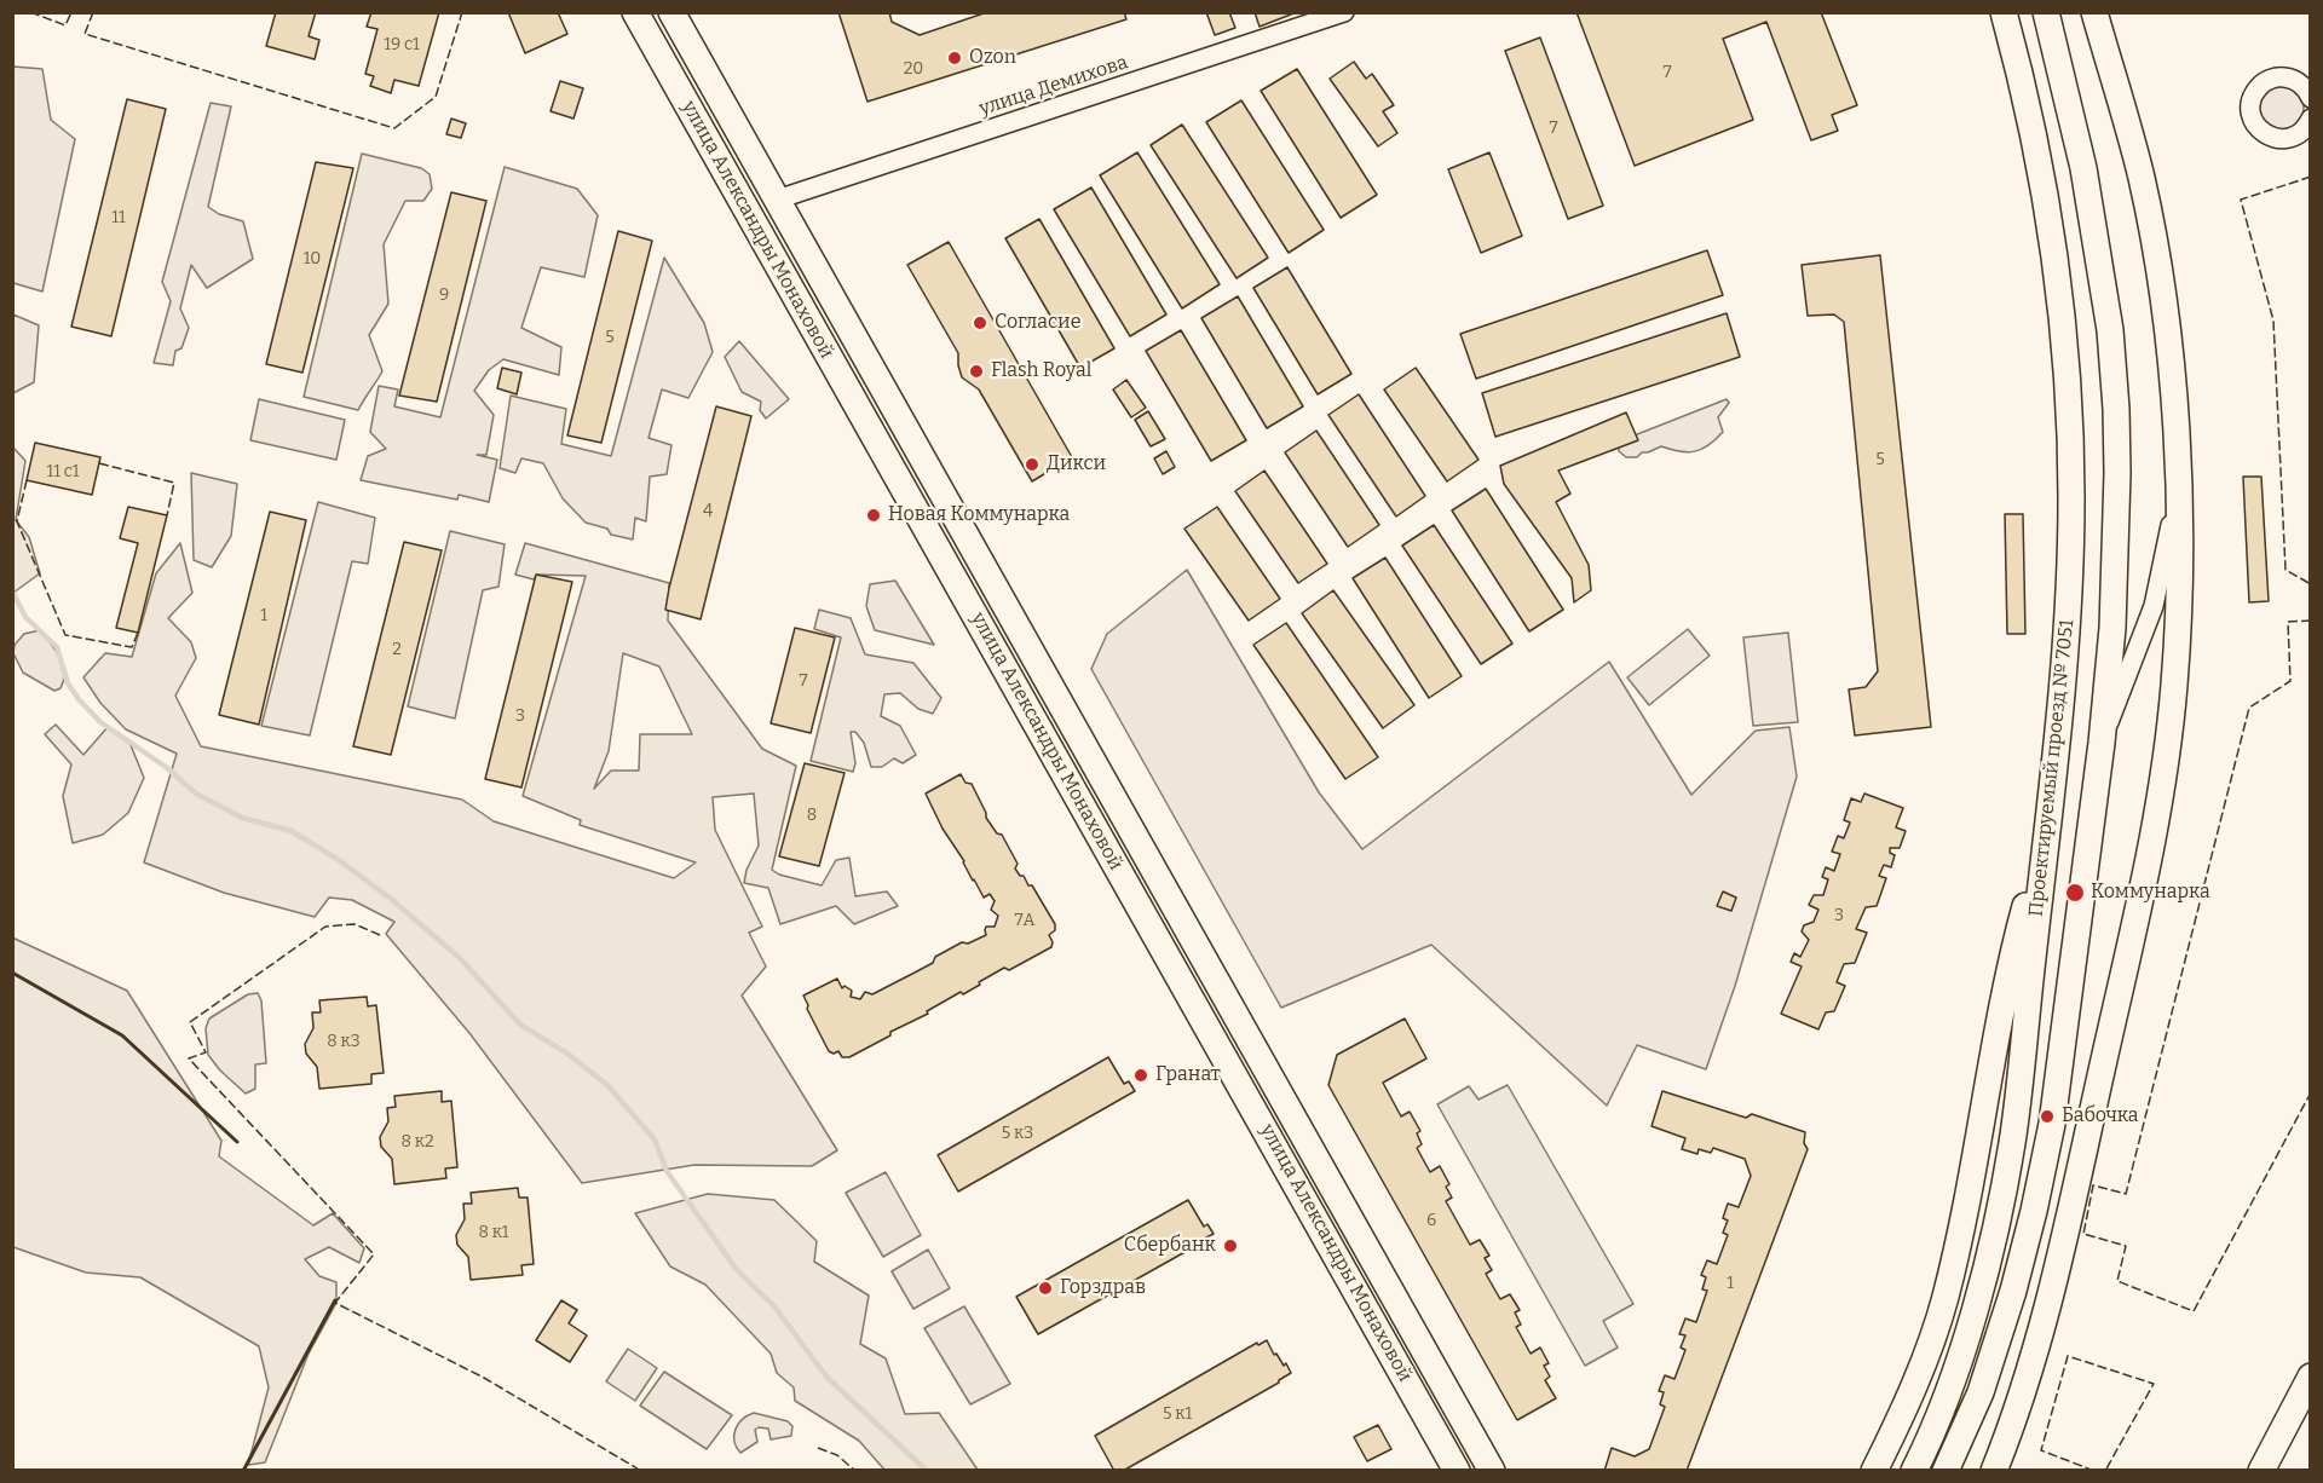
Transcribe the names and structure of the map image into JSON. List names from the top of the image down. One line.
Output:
{"streets":{"main road":["улица Александры Монаховой","Проектируемый проезд № 7051"],"street":["улица Демихова"]},"crossings":[["улица Демихова","улица Александры Монаховой"]],"places":["Ozon","Согласие","Flash Royal","Дикси","Новая Коммунарка","Коммунарка","Гранат","Бабочка","Сбербанк","Горздрав"],"house_numbers":["19 с1","20","7","7","11","10","9","5","5","11 с1","4","1","2","7","3","8","3","7А","8 к3","5 к3","8 к2","6","8 к1","1","5 к1"]}
